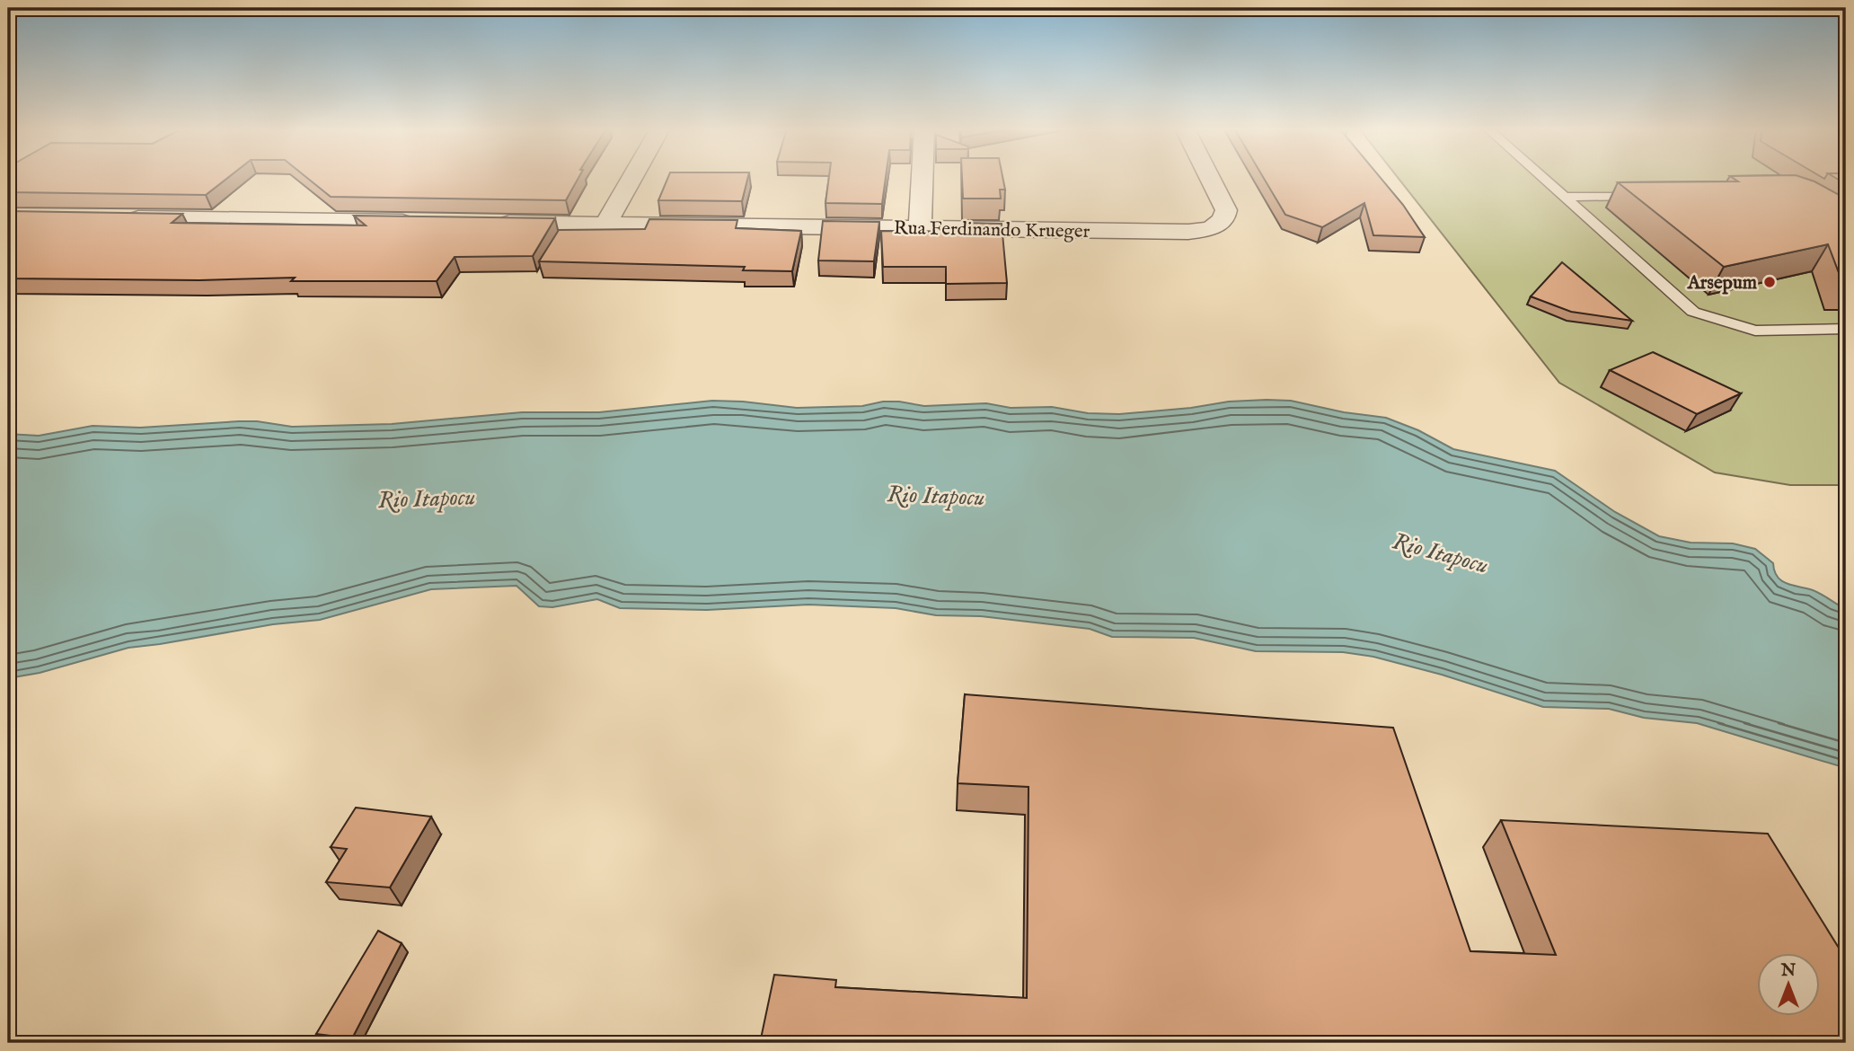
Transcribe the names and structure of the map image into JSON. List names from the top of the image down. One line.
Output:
{"streets":{"street":["Rua Ferdinando Krueger"]},"water":["Rio Itapocu"],"places":["Arsepum"],"north":"top"}
